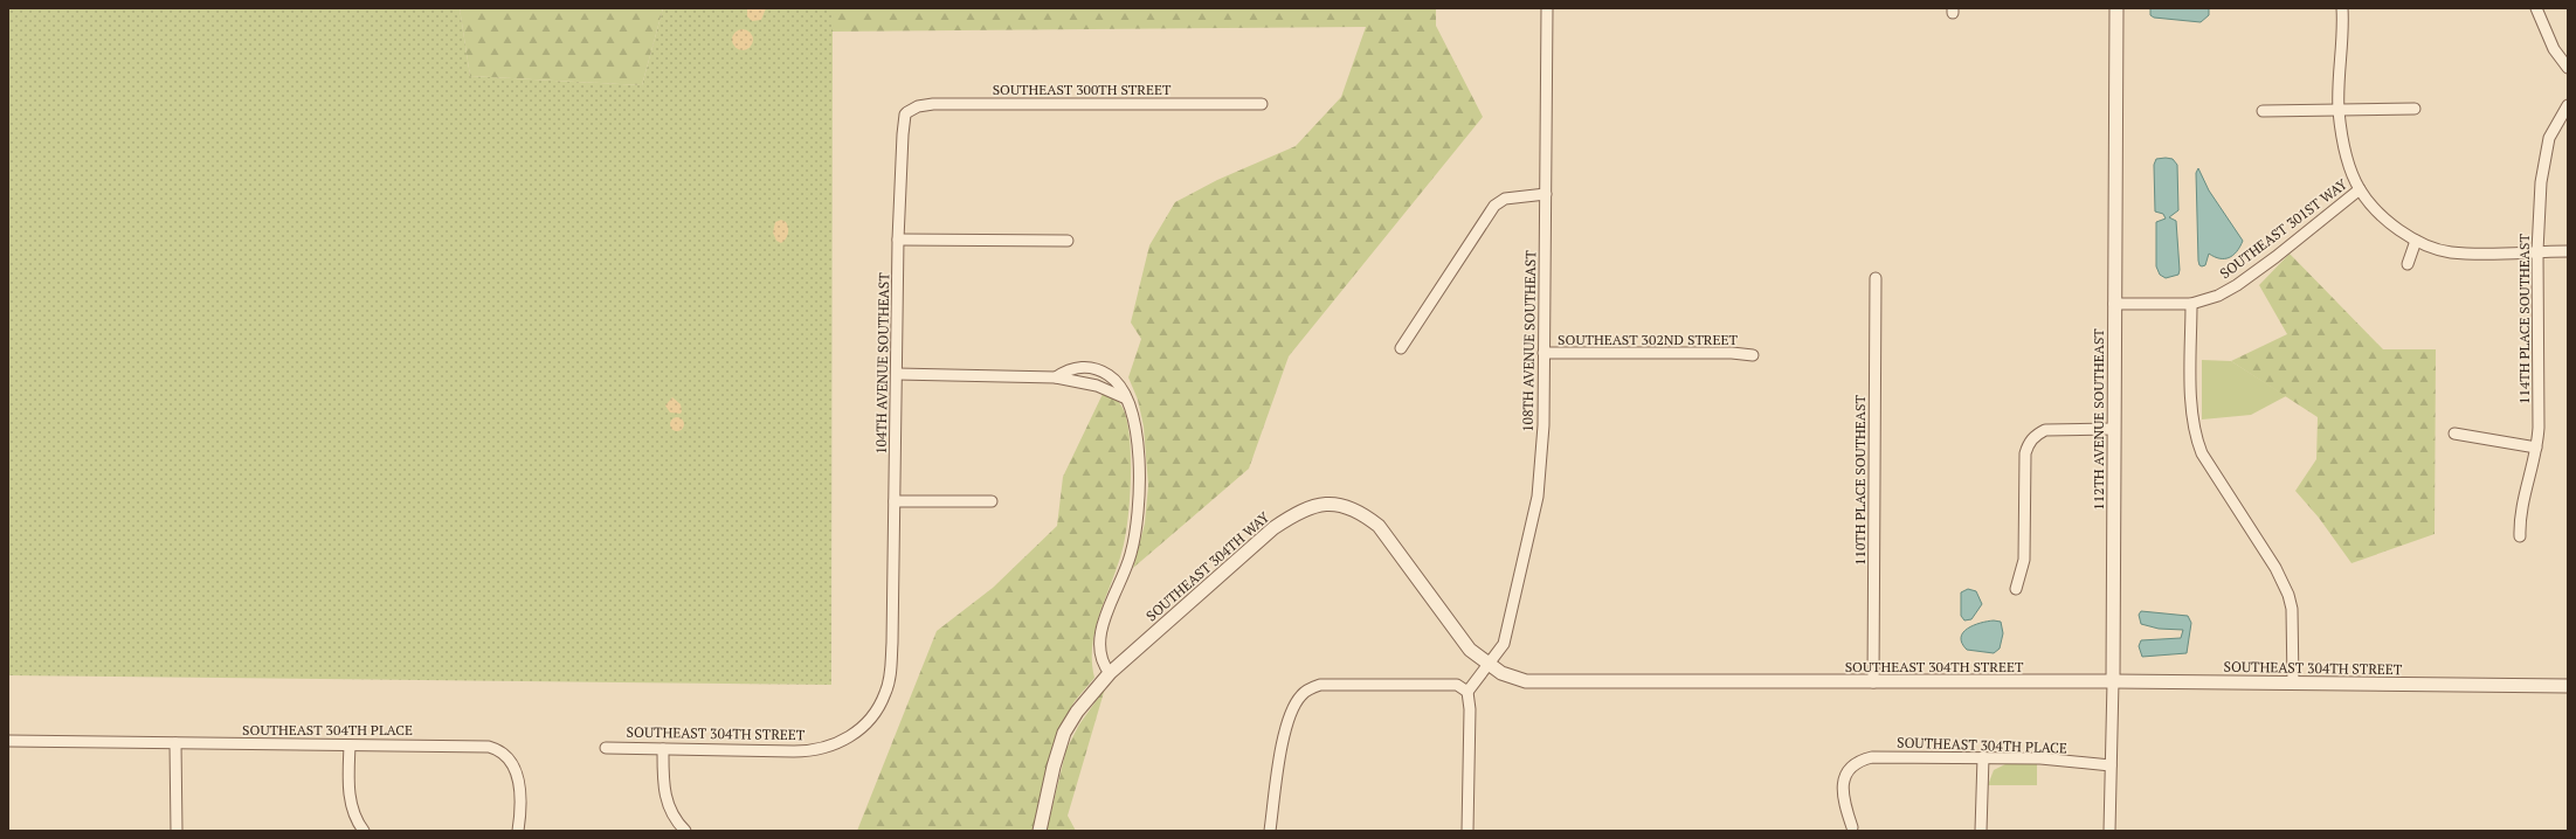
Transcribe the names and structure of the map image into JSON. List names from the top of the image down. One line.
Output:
{"streets":{"street":["SOUTHEAST 300TH STREET","SOUTHEAST 301ST WAY","114TH PLACE SOUTHEAST","SOUTHEAST 302ND STREET","108TH AVENUE SOUTHEAST","104TH AVENUE SOUTHEAST","112TH AVENUE SOUTHEAST","110TH PLACE SOUTHEAST","SOUTHEAST 304TH WAY","SOUTHEAST 304TH STREET","SOUTHEAST 304TH PLACE"]},"crossings":[["SOUTHEAST 300TH STREET","104TH AVENUE SOUTHEAST"],["SOUTHEAST 301ST WAY","112TH AVENUE SOUTHEAST"],["SOUTHEAST 302ND STREET","108TH AVENUE SOUTHEAST"],["108TH AVENUE SOUTHEAST","SOUTHEAST 304TH WAY"],["108TH AVENUE SOUTHEAST","SOUTHEAST 304TH STREET"],["104TH AVENUE SOUTHEAST","SOUTHEAST 304TH STREET"],["112TH AVENUE SOUTHEAST","SOUTHEAST 304TH STREET"],["112TH AVENUE SOUTHEAST","SOUTHEAST 304TH PLACE"],["110TH PLACE SOUTHEAST","SOUTHEAST 304TH STREET"],["SOUTHEAST 304TH WAY","SOUTHEAST 304TH STREET"]]}
